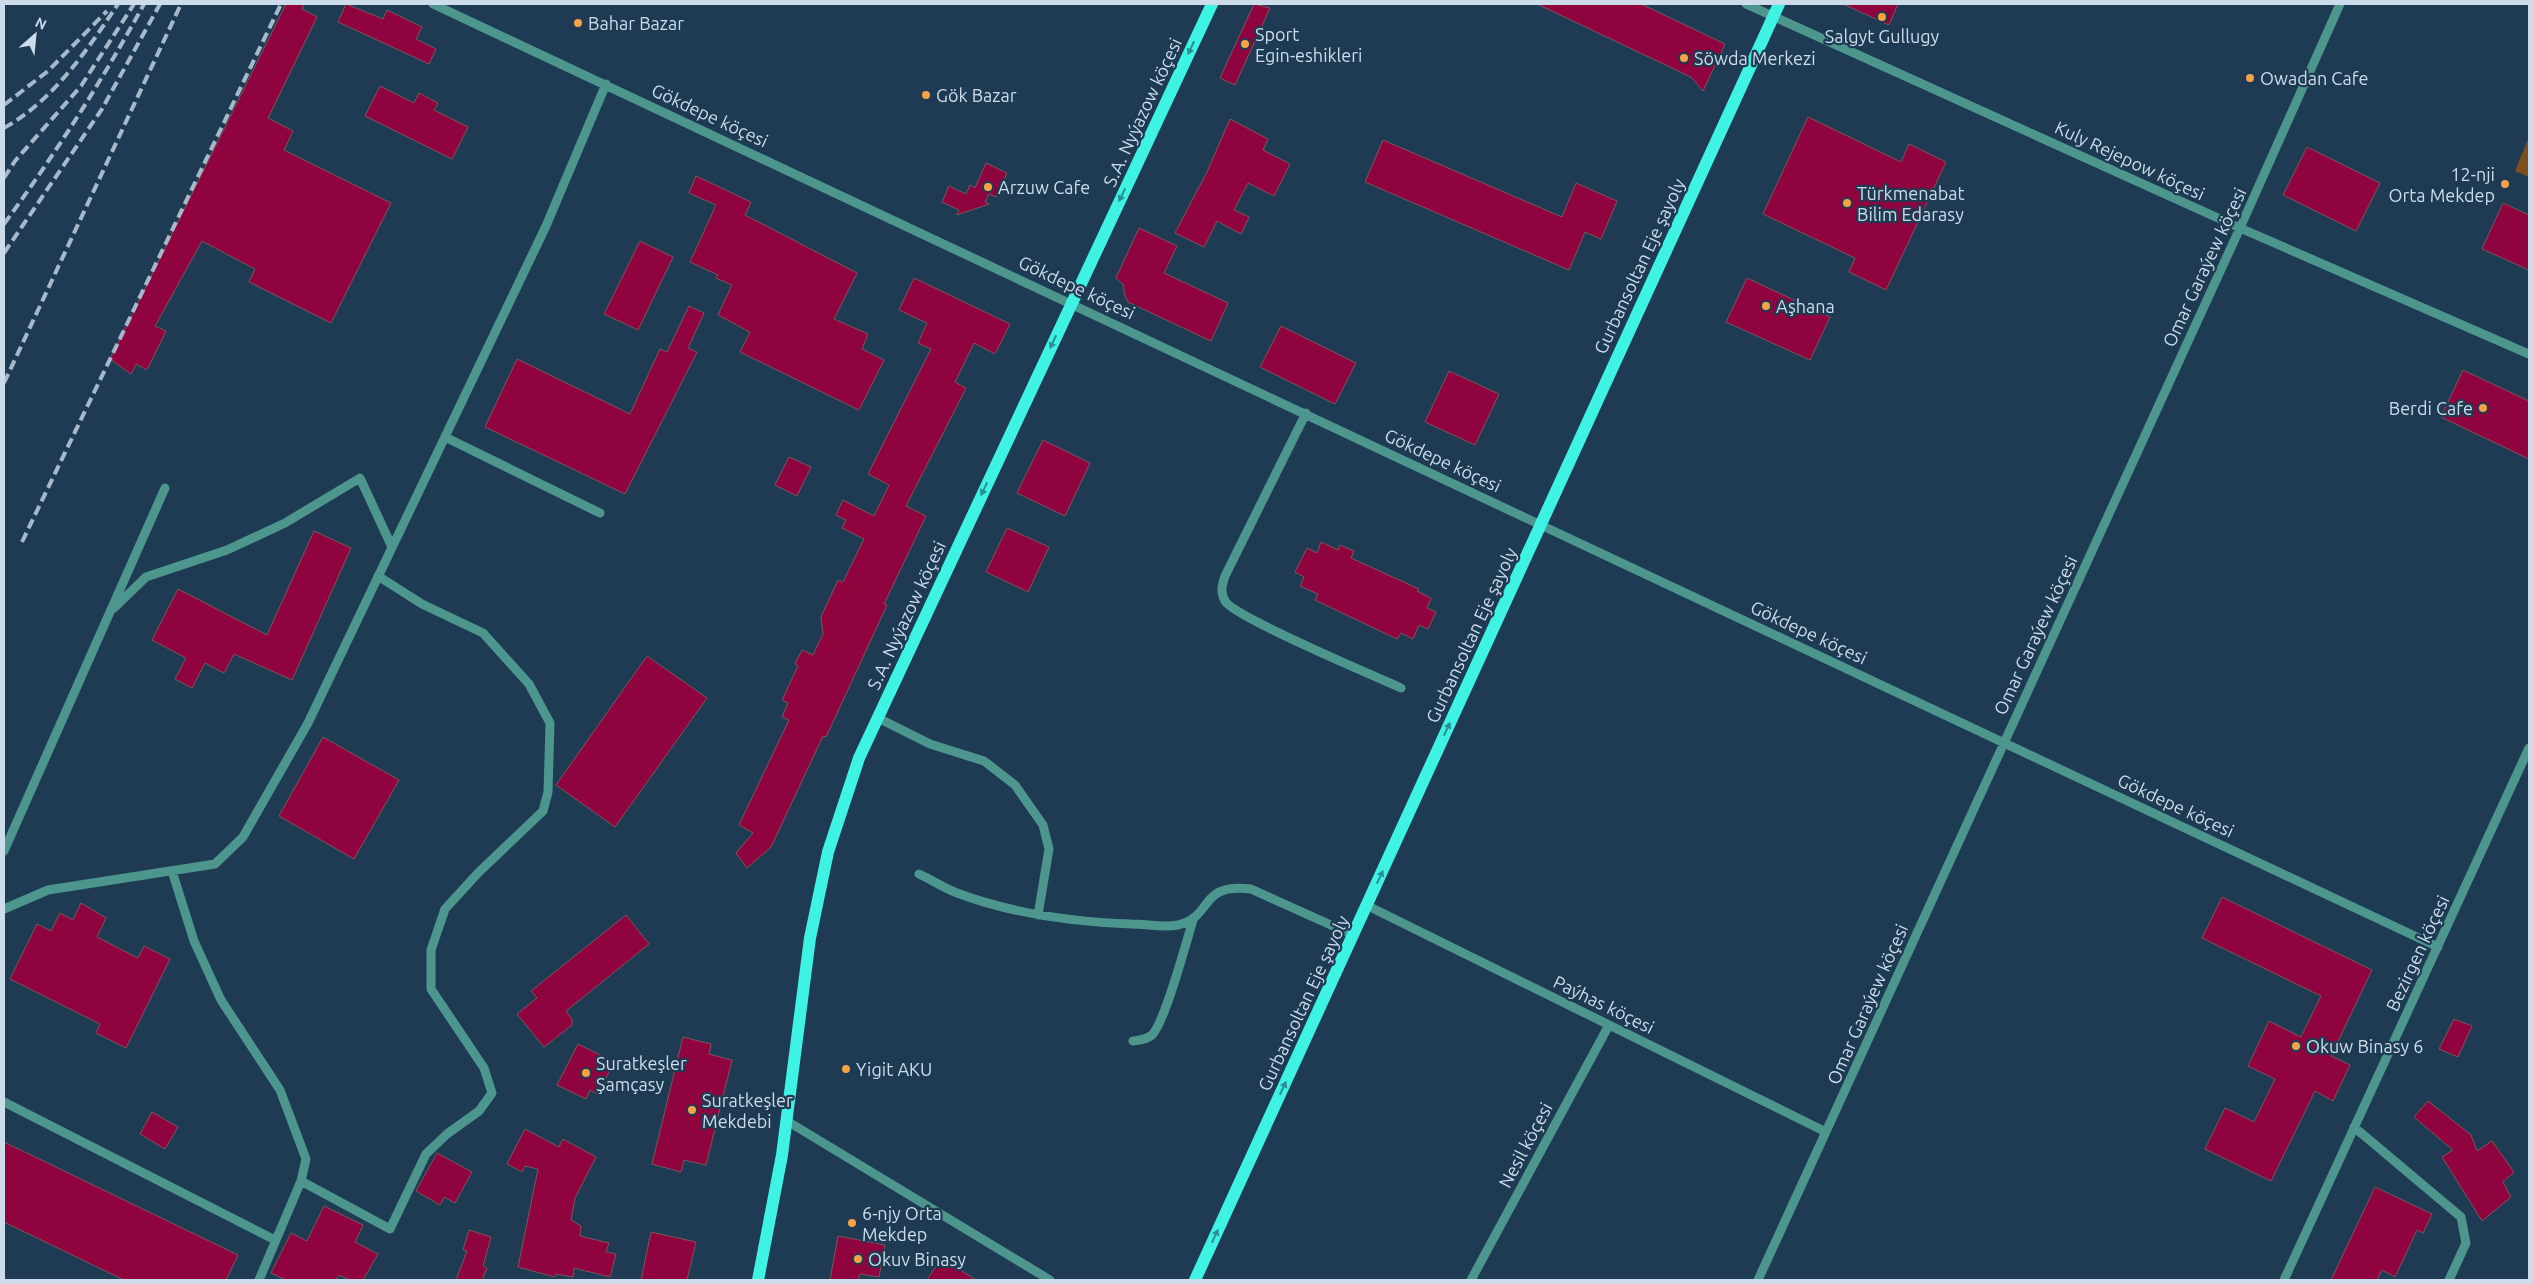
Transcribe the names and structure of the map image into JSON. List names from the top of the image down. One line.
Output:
{"streets":{"main road":["S.A. Nyýazow köçesi","Gurbansoltan Eje şayoly"],"street":["Gökdepe köçesi","Kuly Rejepow köçesi","Omar Garaýew köçesi","Bezirgen köçesi","Paýhas köçesi","Nesil köçesi"]},"crossings":[["S.A. Nyýazow köçesi","Gökdepe köçesi"],["Gökdepe köçesi","Gurbansoltan Eje şayoly"],["Gökdepe köçesi","Omar Garaýew köçesi"],["Gökdepe köçesi","Bezirgen köçesi"],["Kuly Rejepow köçesi","Gurbansoltan Eje şayoly"],["Kuly Rejepow köçesi","Omar Garaýew köçesi"],["Gurbansoltan Eje şayoly","Paýhas köçesi"],["Omar Garaýew köçesi","Paýhas köçesi"],["Paýhas köçesi","Nesil köçesi"]],"one_way":["S.A. Nyýazow köçesi","Gurbansoltan Eje şayoly"],"places":["Salgyt Gullugy","Bahar Bazar","Sport Egin-eshikleri","Söwda Merkezi","Owadan Cafe","Gök Bazar","12-nji Orta Mekdep","Arzuw Cafe","Türkmenabat Bilim Edarasy","Aşhana","Berdi Cafe","Okuw Binasy 6","Yigit AKU","Suratkeşler Şamçasy","Suratkeşler Mekdebi","6-njy Orta Mekdep","Okuv Binasy"],"north":"top right"}
